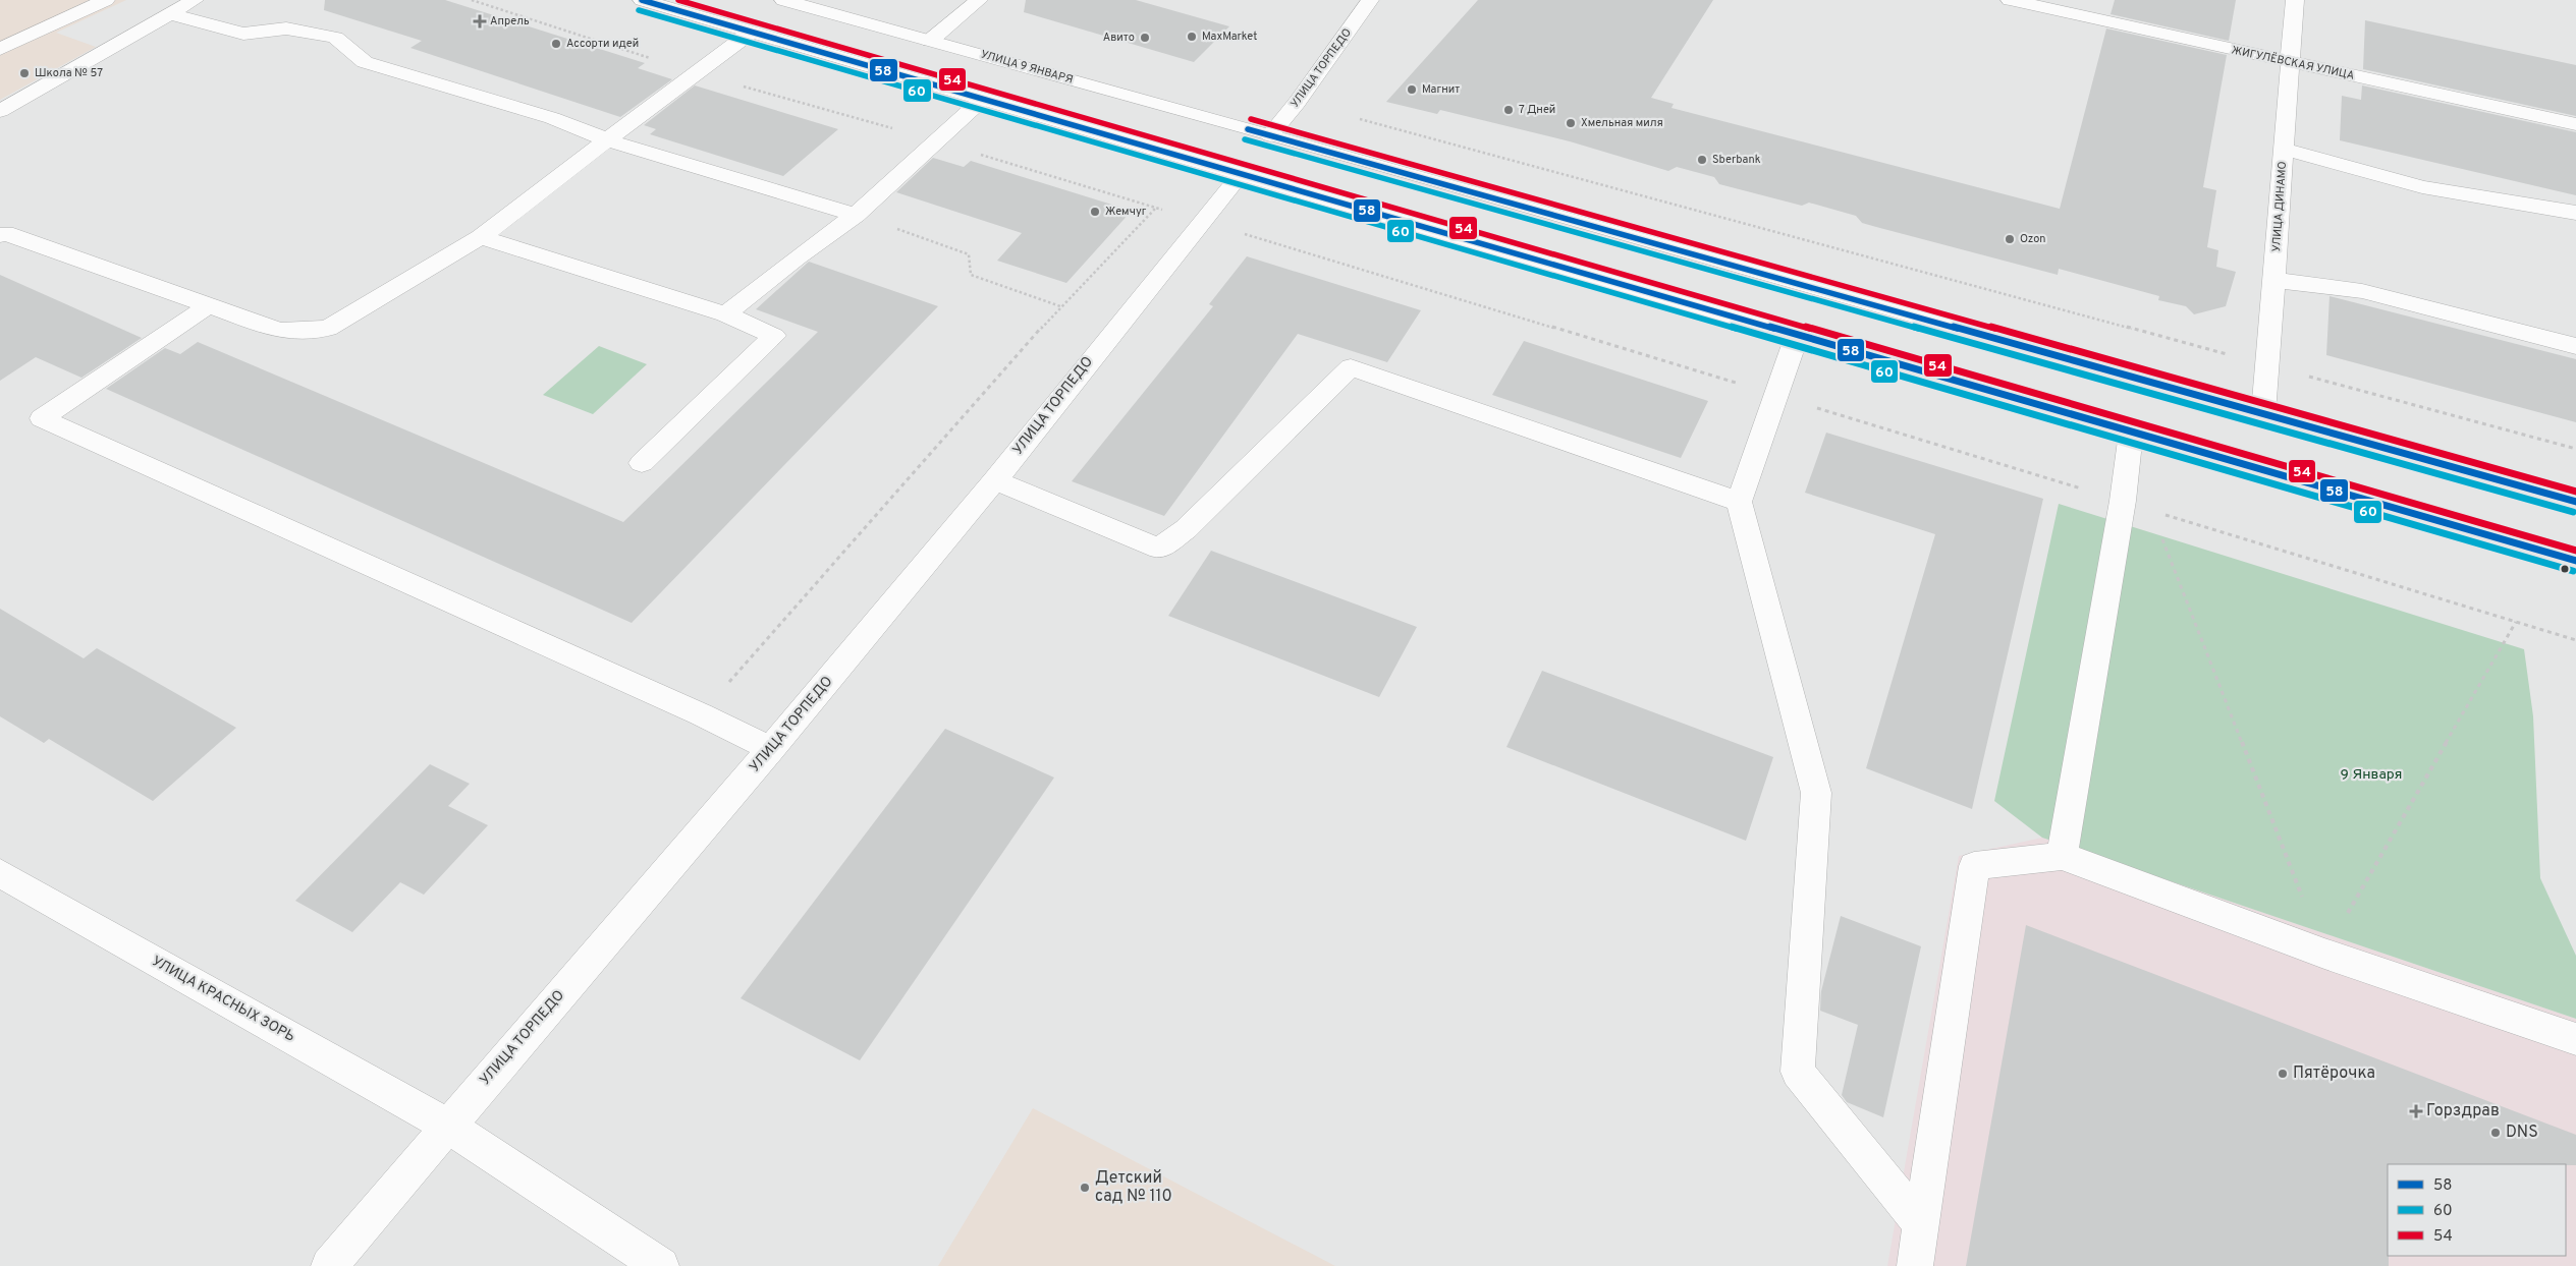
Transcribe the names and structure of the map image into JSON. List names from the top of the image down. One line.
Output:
{"streets":{"main road":["ЖИГУЛЁВСКАЯ УЛИЦА","УЛИЦА 9 ЯНВАРЯ","УЛИЦА ТОРПЕДО","УЛИЦА ДИНАМО","УЛИЦА КРАСНЫХ ЗОРЬ"]},"crossings":[["ЖИГУЛЁВСКАЯ УЛИЦА","УЛИЦА ДИНАМО"],["УЛИЦА 9 ЯНВАРЯ","УЛИЦА ТОРПЕДО"],["УЛИЦА 9 ЯНВАРЯ","УЛИЦА ДИНАМО"],["УЛИЦА ТОРПЕДО","УЛИЦА КРАСНЫХ ЗОРЬ"]],"parks":["9 Января"],"places":{"health":["Апрель","Горздрав"],"other":["MaxMarket","Авито","Ассорти идей","Школа № 57","Магнит","7 Дней","Хмельная миля","Sberbank","Жемчуг","Ozon","Пятёрочка","DNS","Детский сад № 110"]},"lines":["transit line 58","transit line 54","transit line 60"],"legend":["58","60","54"]}
